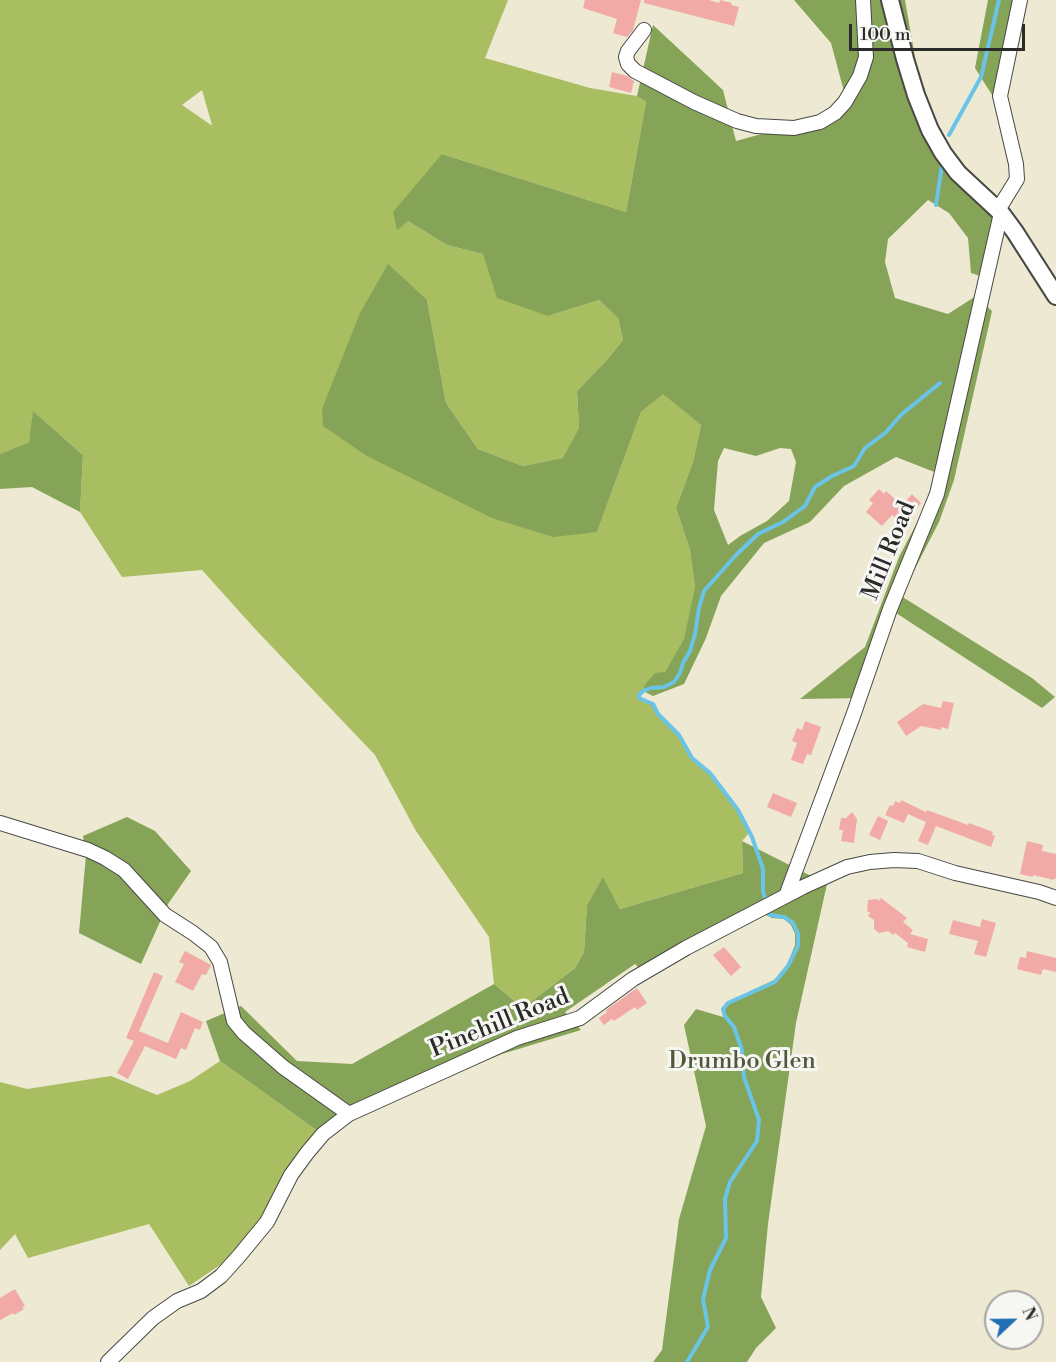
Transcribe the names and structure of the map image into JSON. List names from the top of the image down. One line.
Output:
{"streets":{"street":["Mill Road","Pinehill Road"]},"crossings":[["Mill Road","Pinehill Road"]],"parks":["Drumbo Glen"],"scale_bar":"100 m","north":"right"}
